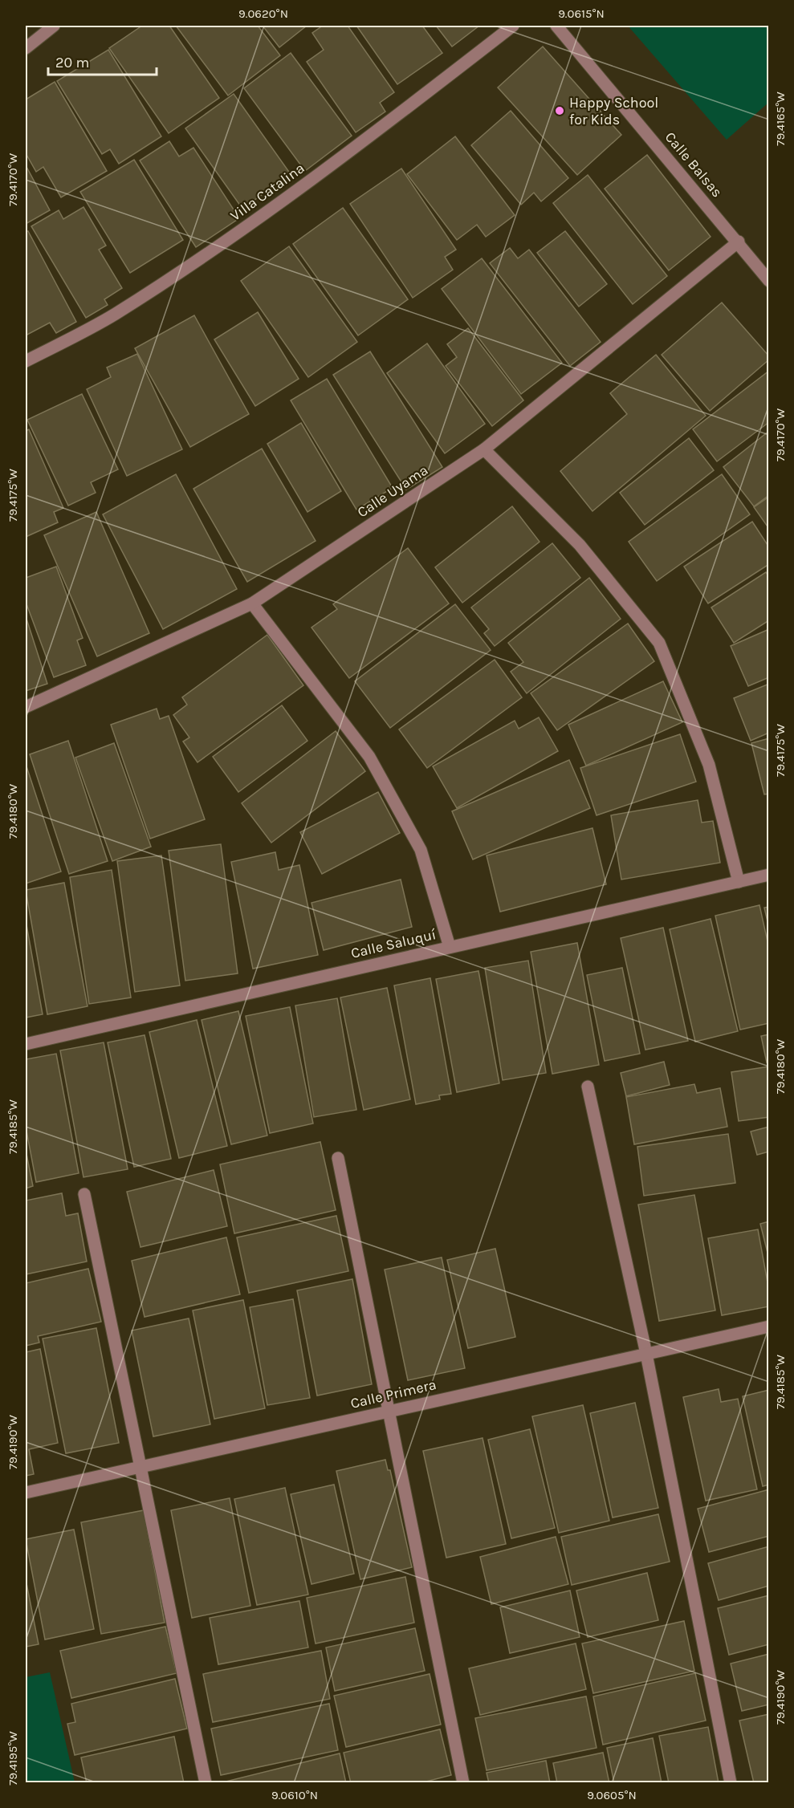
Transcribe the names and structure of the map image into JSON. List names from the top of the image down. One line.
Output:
{"streets":{"street":["Calle Balsas","Villa Catalina","Calle Uyama","Calle Saluquí","Calle Primera"]},"crossings":[["Calle Balsas","Calle Uyama"]],"places":["Happy School for Kids"],"scale_bar":"20 m","coordinates":["9.0620°N","9.0615°N","79.4165°W","79.4170°W","79.4175°W","79.4180°W","79.4185°W","79.4190°W","79.4195°W","9.0610°N","9.0605°N"]}
